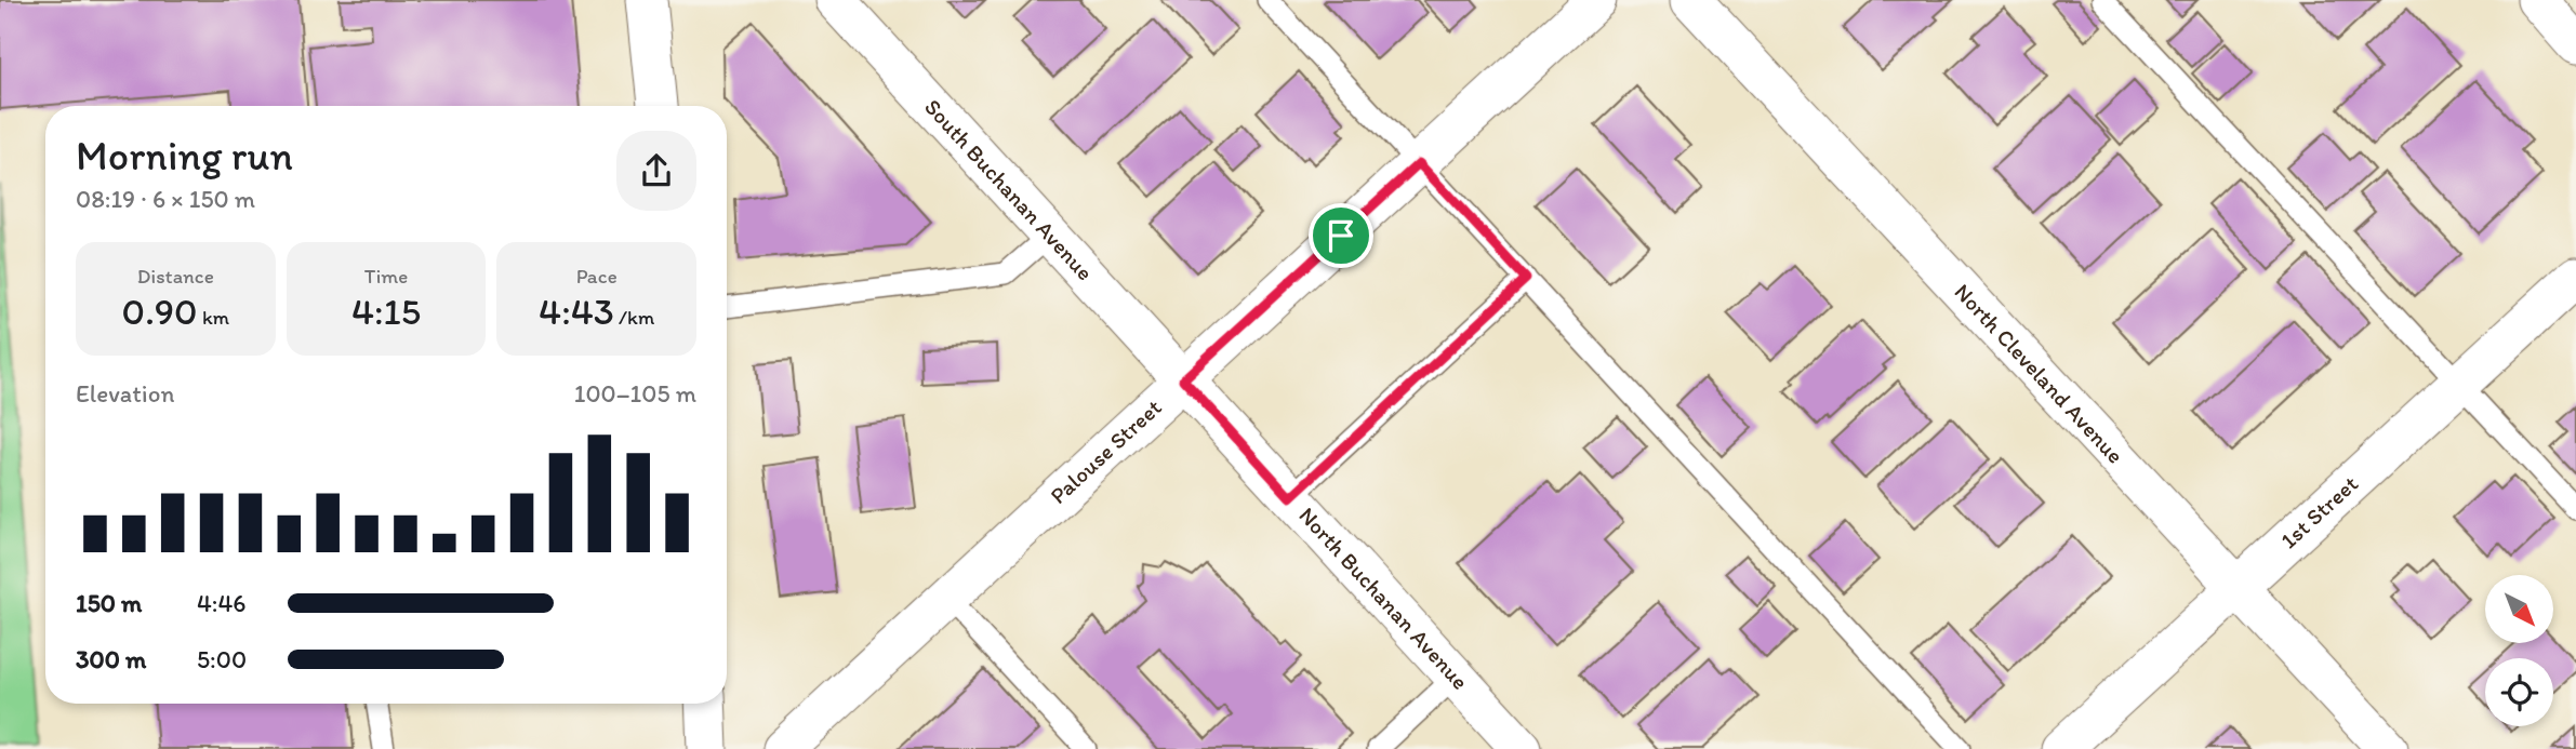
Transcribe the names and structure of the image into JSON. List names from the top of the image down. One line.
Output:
{"streets":{"street":["South Buchanan Avenue","North Cleveland Avenue","Palouse Street","1st Street","North Buchanan Avenue"]},"crossings":[["South Buchanan Avenue","Palouse Street"],["South Buchanan Avenue","North Buchanan Avenue"],["North Cleveland Avenue","1st Street"],["Palouse Street","North Buchanan Avenue"]],"north":"bottom right","page":{"heading":["Morning run","08:19 · 6 × 150 m"],"stats":[["Distance","0.90 km"],["Time","4:15"],["Pace","4:43 /km"]],"chart":["Elevation","100–105 m"],"list":[{"name":"150 m","note":"4:46"},{"name":"300 m","note":"5:00"}]}}
